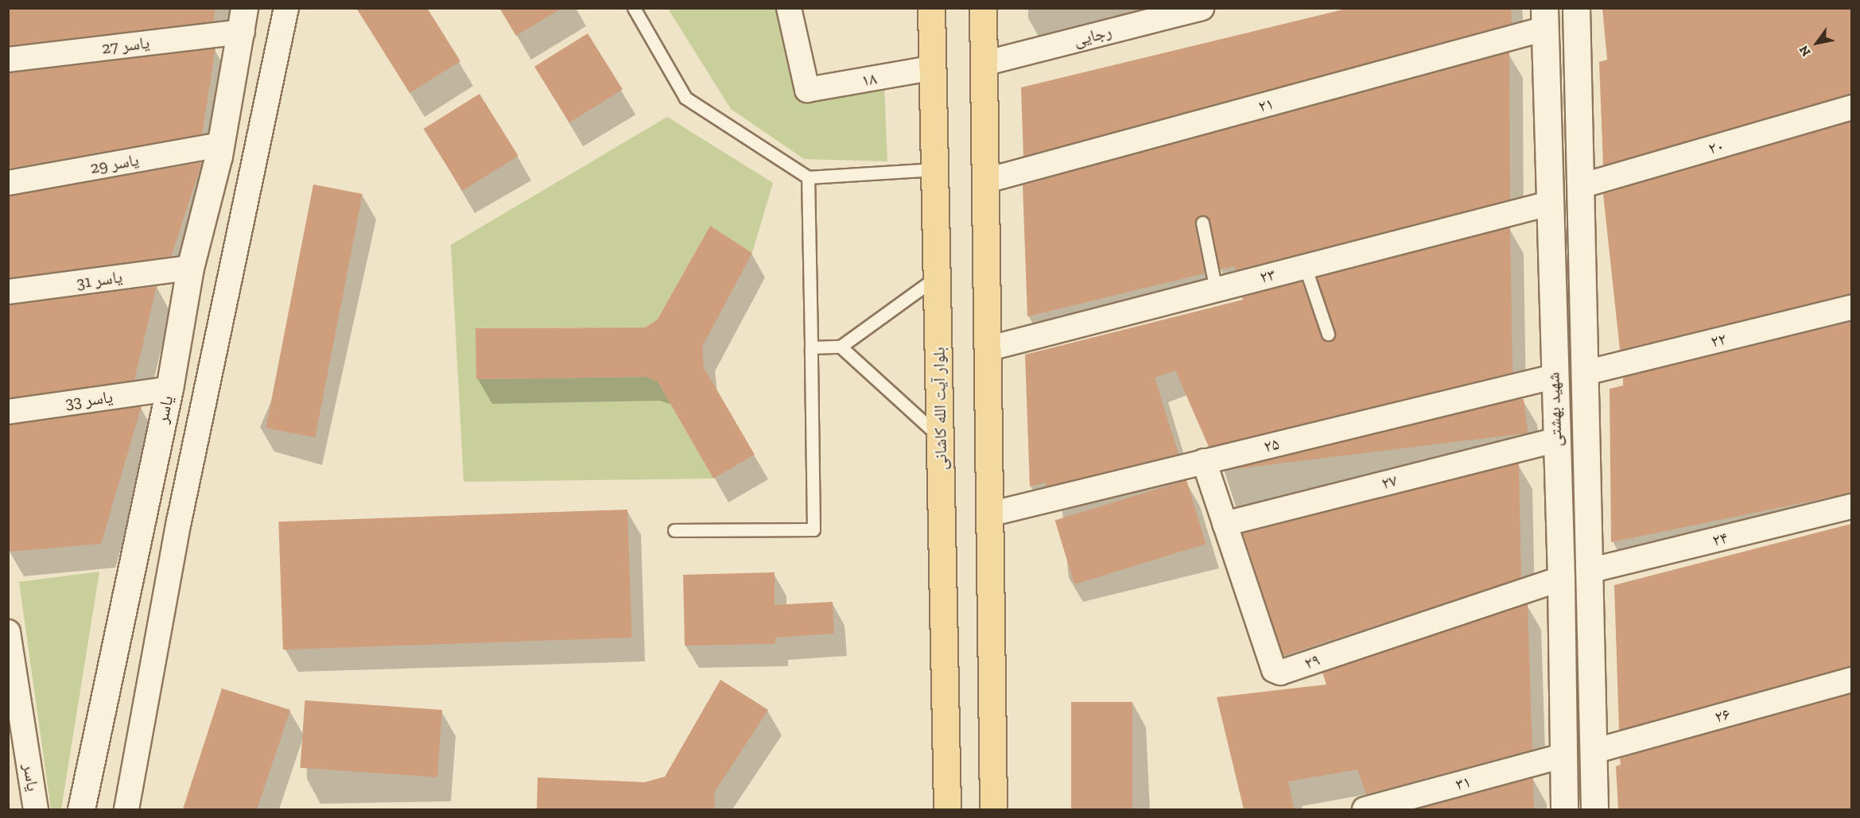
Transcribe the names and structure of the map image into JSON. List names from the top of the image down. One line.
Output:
{"streets":{"main road":["بلوار آیت الله کاشانی","یاسر","شهید بهشتی"],"street":["رجایی","یاسر 27","۱۸","۲۱","۲۰","یاسر 29","۲۳","یاسر 31","۲۲","یاسر 33","۲۵","۲۷","۲۴","۲۹","۲۶","۳۱"]},"crossings":[["یاسر 27","یاسر"],["۱۸","بلوار آیت الله کاشانی"],["۲۱","شهید بهشتی"],["۲۰","شهید بهشتی"],["یاسر 29","یاسر"],["۲۳","شهید بهشتی"],["یاسر 31","یاسر"],["۲۲","شهید بهشتی"],["یاسر 33","یاسر"],["شهید بهشتی","۲۵"],["شهید بهشتی","۲۷"],["شهید بهشتی","۲۴"],["شهید بهشتی","۲۹"],["شهید بهشتی","۲۶"],["شهید بهشتی","۳۱"],["۲۵","۲۹"],["۲۷","۲۹"]],"north":"bottom left"}
